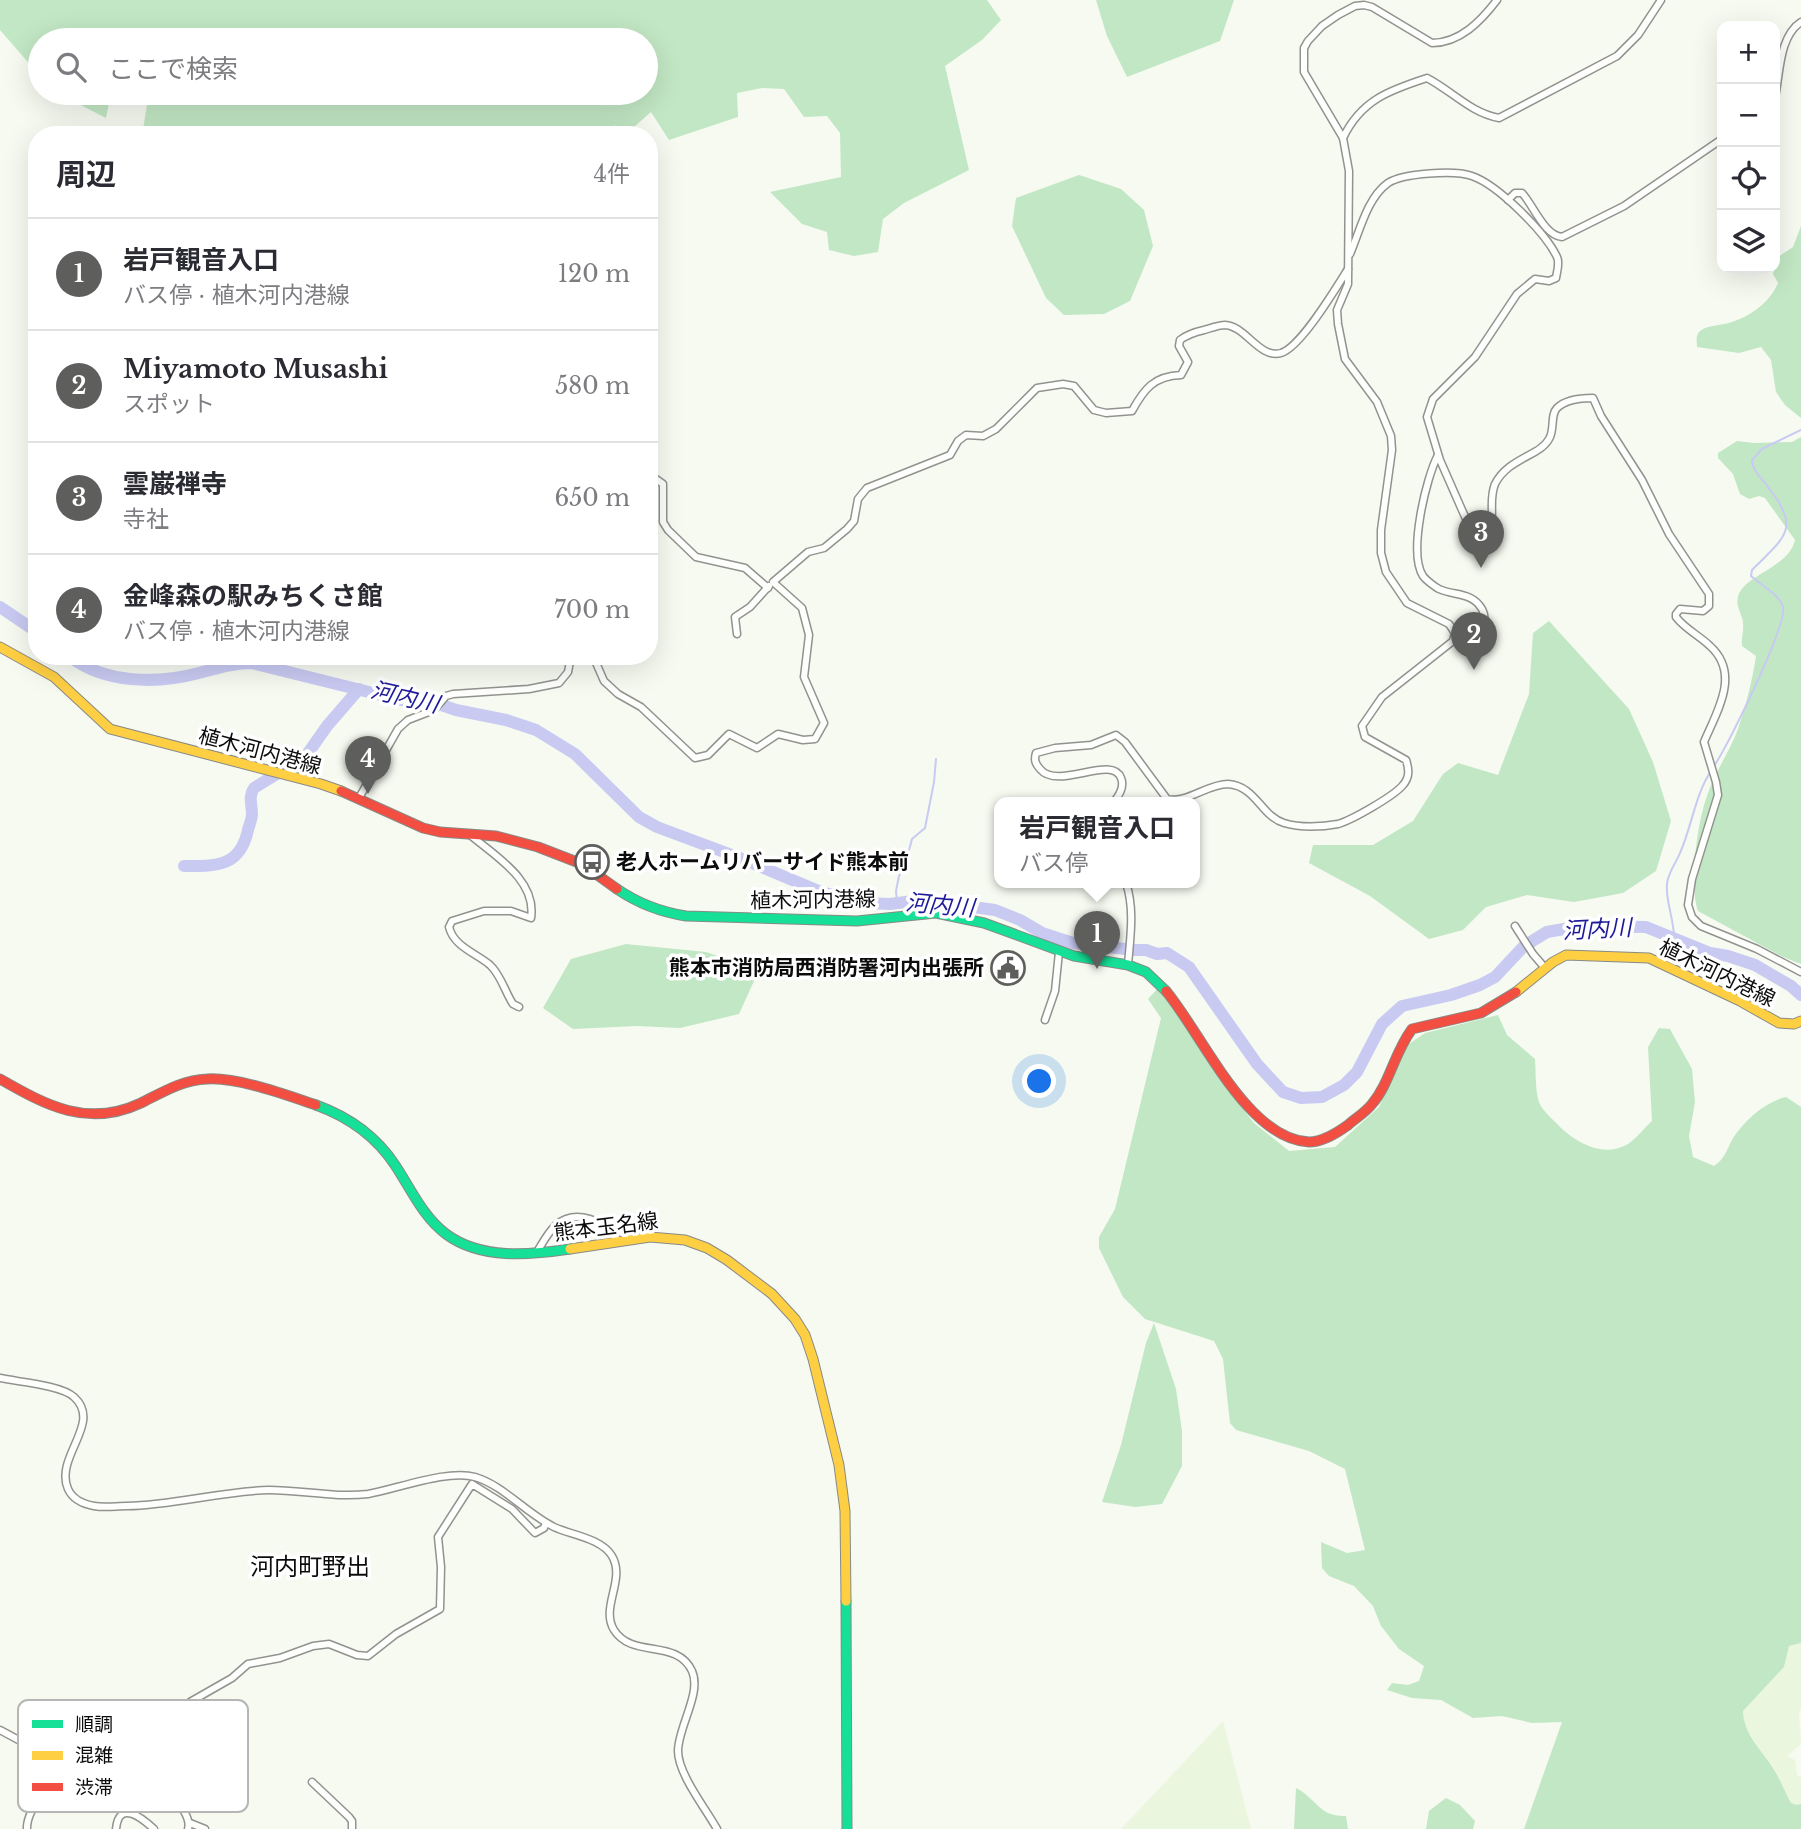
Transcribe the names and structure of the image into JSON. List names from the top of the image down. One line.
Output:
{"streets":{"main road":["植木河内港線","熊本玉名線"]},"districts":["河内町野出"],"water":["河内川"],"places":{"bus stop":["老人ホームリバーサイド熊本前"],"public building":["熊本市消防局西消防署河内出張所"]},"legend":["順調","混雑","渋滞"],"page":{"map_buttons":["+","−"],"search":"ここで検索","heading":["周辺","4件"],"list":[{"mark":"1","name":"岩戸観音入口","note":"バス停 · 植木河内港線","value":"120 m"},{"mark":"2","name":"Miyamoto Musashi","note":"スポット","value":"580 m"},{"mark":"3","name":"雲巌禅寺","note":"寺社","value":"650 m"},{"mark":"4","name":"金峰森の駅みちくさ館","note":"バス停 · 植木河内港線","value":"700 m"}],"pins":["3","2","4","1"],"popup":["岩戸観音入口","バス停"]}}
